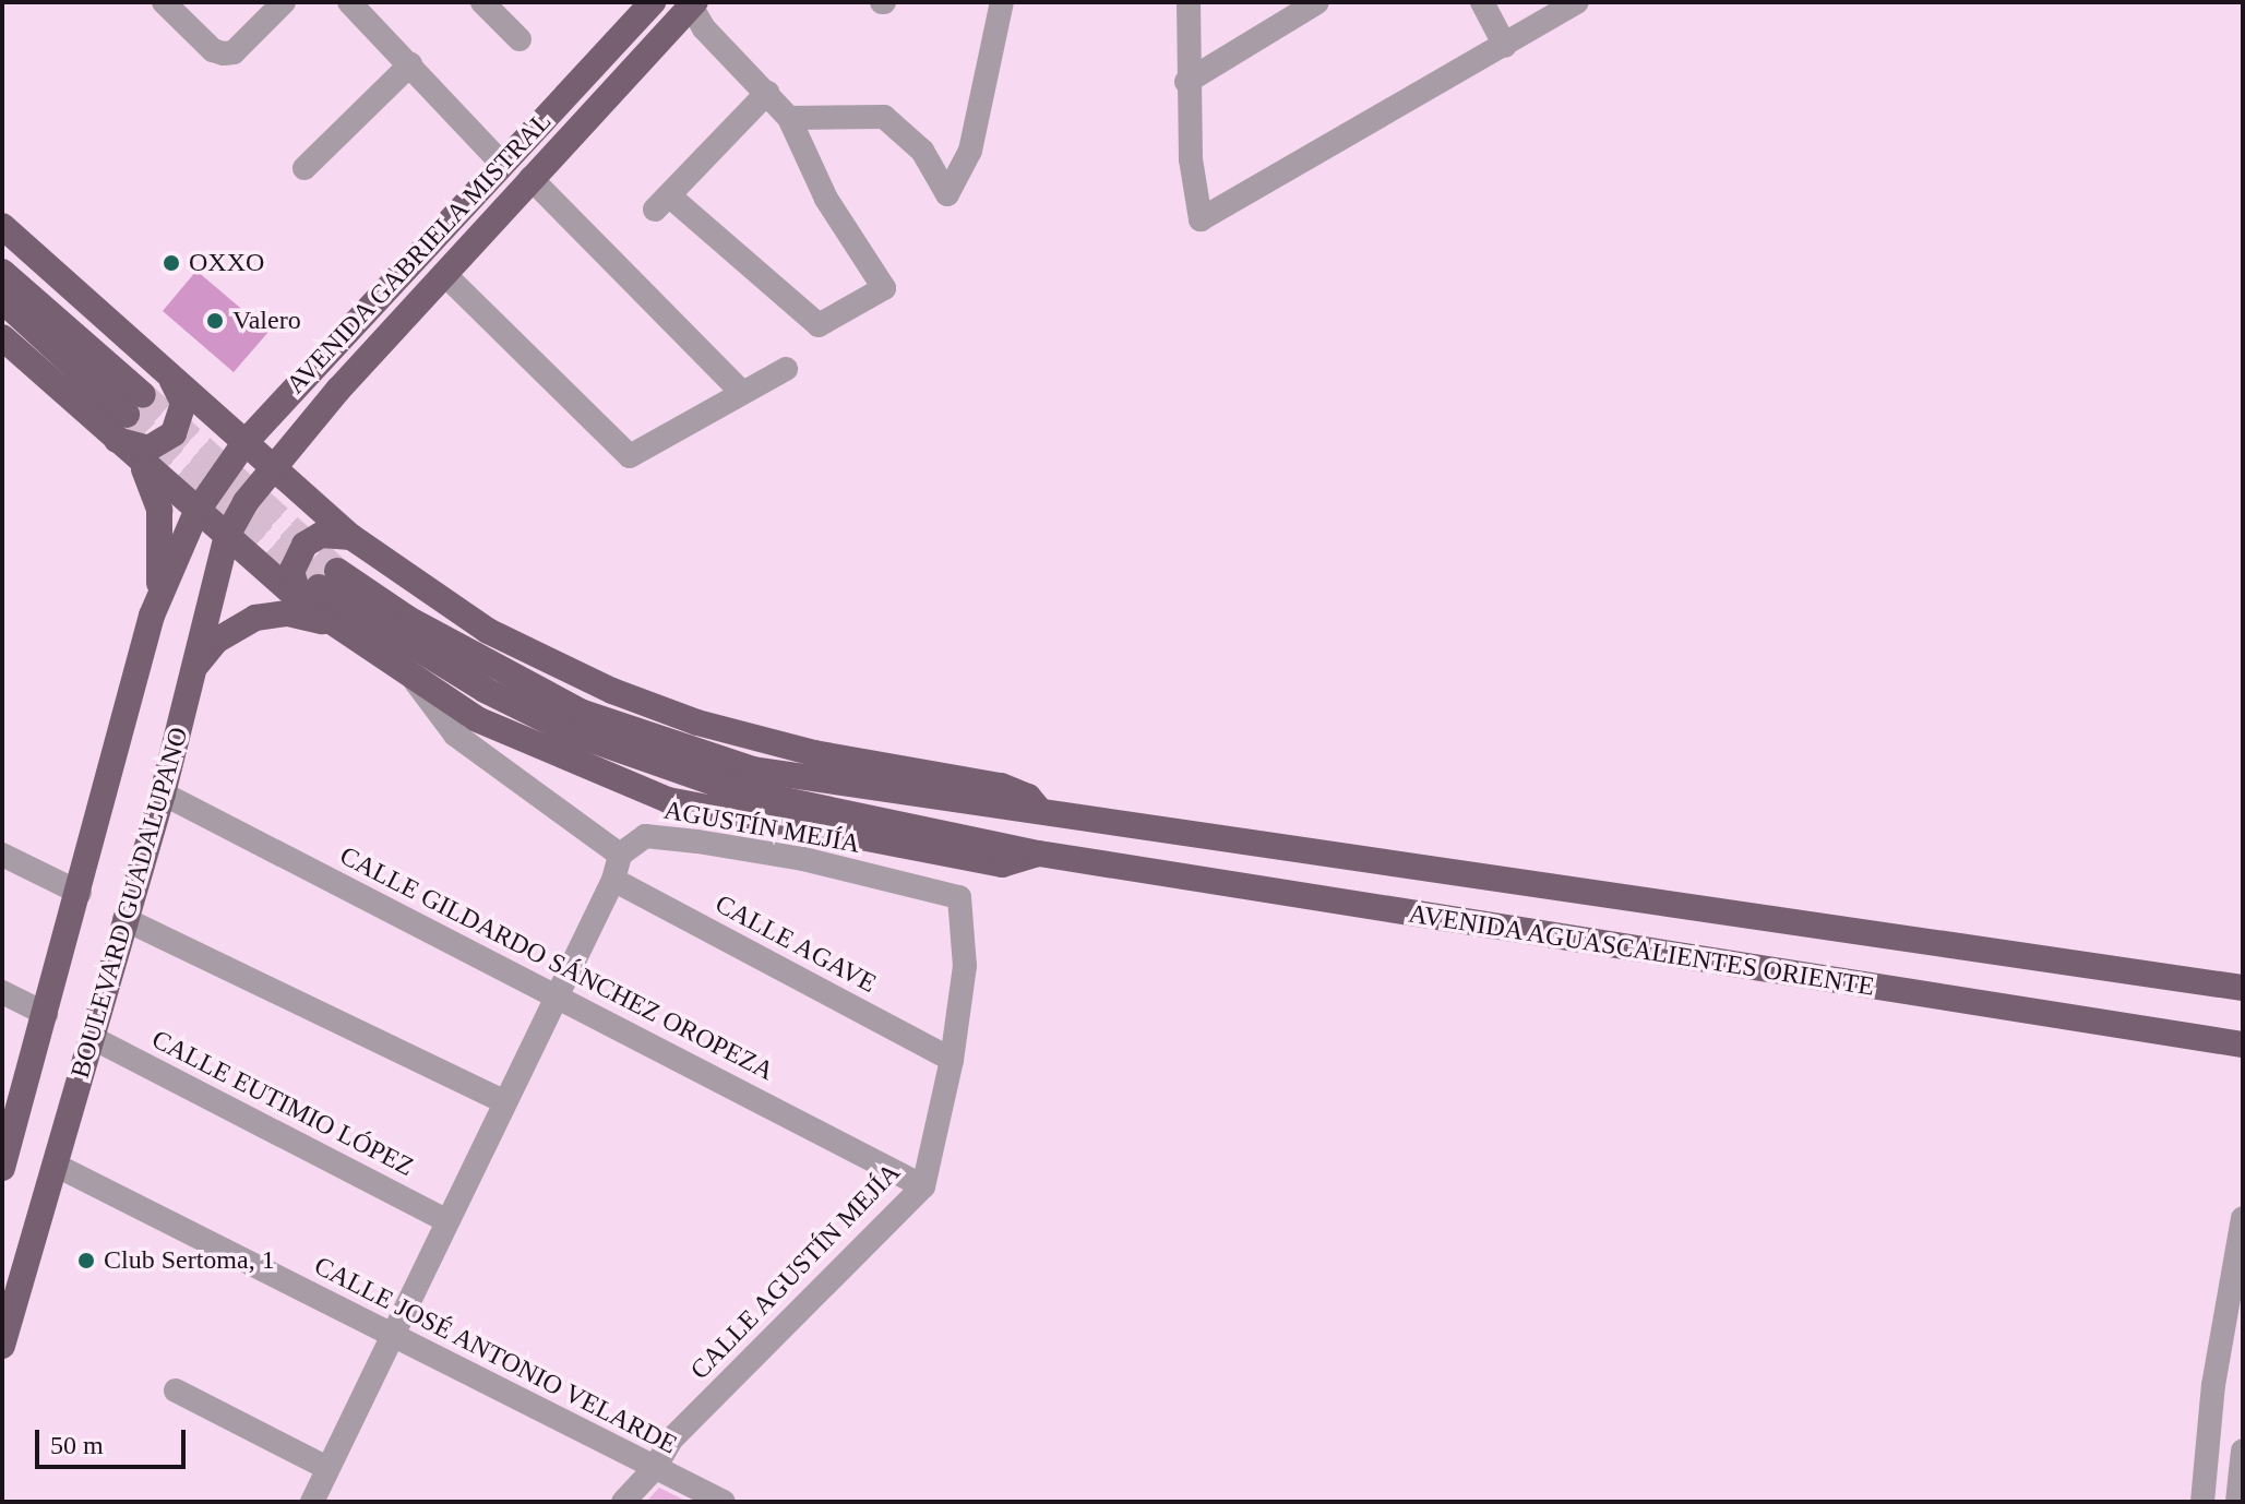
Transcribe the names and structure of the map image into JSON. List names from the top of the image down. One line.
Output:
{"streets":{"main road":["AVENIDA GABRIELA MISTRAL","BOULEVARD GUADALUPANO","AVENIDA AGUASCALIENTES ORIENTE"],"street":["AGUSTÍN MEJÍA","CALLE AGAVE","CALLE GILDARDO SÁNCHEZ OROPEZA","CALLE EUTIMIO LÓPEZ","CALLE AGUSTÍN MEJÍA","CALLE JOSÉ ANTONIO VELARDE"]},"crossings":[["AVENIDA GABRIELA MISTRAL","BOULEVARD GUADALUPANO"],["AVENIDA GABRIELA MISTRAL","AVENIDA AGUASCALIENTES ORIENTE"],["AGUSTÍN MEJÍA","CALLE AGUSTÍN MEJÍA"],["BOULEVARD GUADALUPANO","AVENIDA AGUASCALIENTES ORIENTE"],["BOULEVARD GUADALUPANO","CALLE GILDARDO SÁNCHEZ OROPEZA"],["BOULEVARD GUADALUPANO","CALLE EUTIMIO LÓPEZ"],["BOULEVARD GUADALUPANO","CALLE JOSÉ ANTONIO VELARDE"],["CALLE AGAVE","CALLE AGUSTÍN MEJÍA"],["CALLE GILDARDO SÁNCHEZ OROPEZA","CALLE AGUSTÍN MEJÍA"],["CALLE AGUSTÍN MEJÍA","CALLE JOSÉ ANTONIO VELARDE"]],"places":["OXXO","Valero","Club Sertoma, 1"],"scale_bar":"50 m"}
